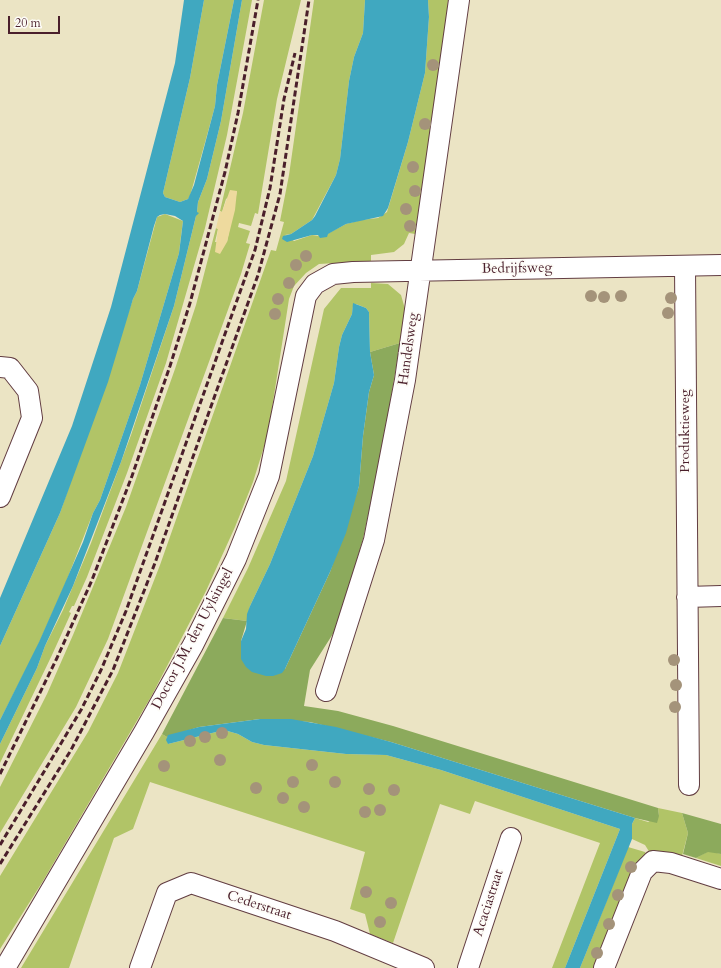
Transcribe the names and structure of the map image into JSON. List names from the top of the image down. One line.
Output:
{"streets":{"street":["Bedrijfsweg","Handelsweg","Produktieweg","Doctor J.M. den Uylsingel","Acaciastraat","Cederstraat"]},"crossings":[["Bedrijfsweg","Handelsweg"],["Bedrijfsweg","Produktieweg"],["Bedrijfsweg","Doctor J.M. den Uylsingel"]],"scale_bar":"20 m"}
